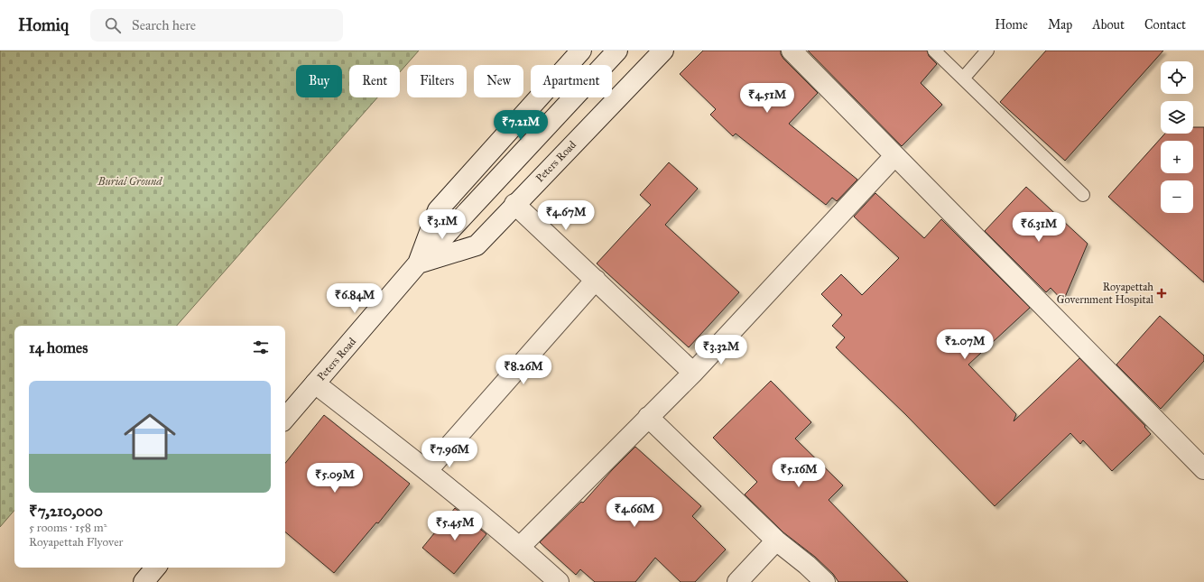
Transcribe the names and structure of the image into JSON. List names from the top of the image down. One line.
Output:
{"streets":{"street":["Peters Road"]},"parks":["Burial Ground"],"places":{"health":["Royapettah Government Hospital"]},"page":{"header":"Homiq","search":"Search here","nav":["Home","Map","About","Contact"],"map_buttons":["+","−"],"chip":["Buy","Rent","Filters","New","Apartment"],"price":["₹4.51M","₹7.21M","₹4.67M","₹3.1M","₹6.31M","₹6.84M","₹2.07M","₹3.32M","₹8.26M","₹7.96M","₹5.16M","₹5.09M","₹4.66M","₹5.45M"],"heading":"14 homes","list":[{"name":"₹7,210,000","note":"5 rooms · 158 m² · Royapettah Flyover"}]}}
